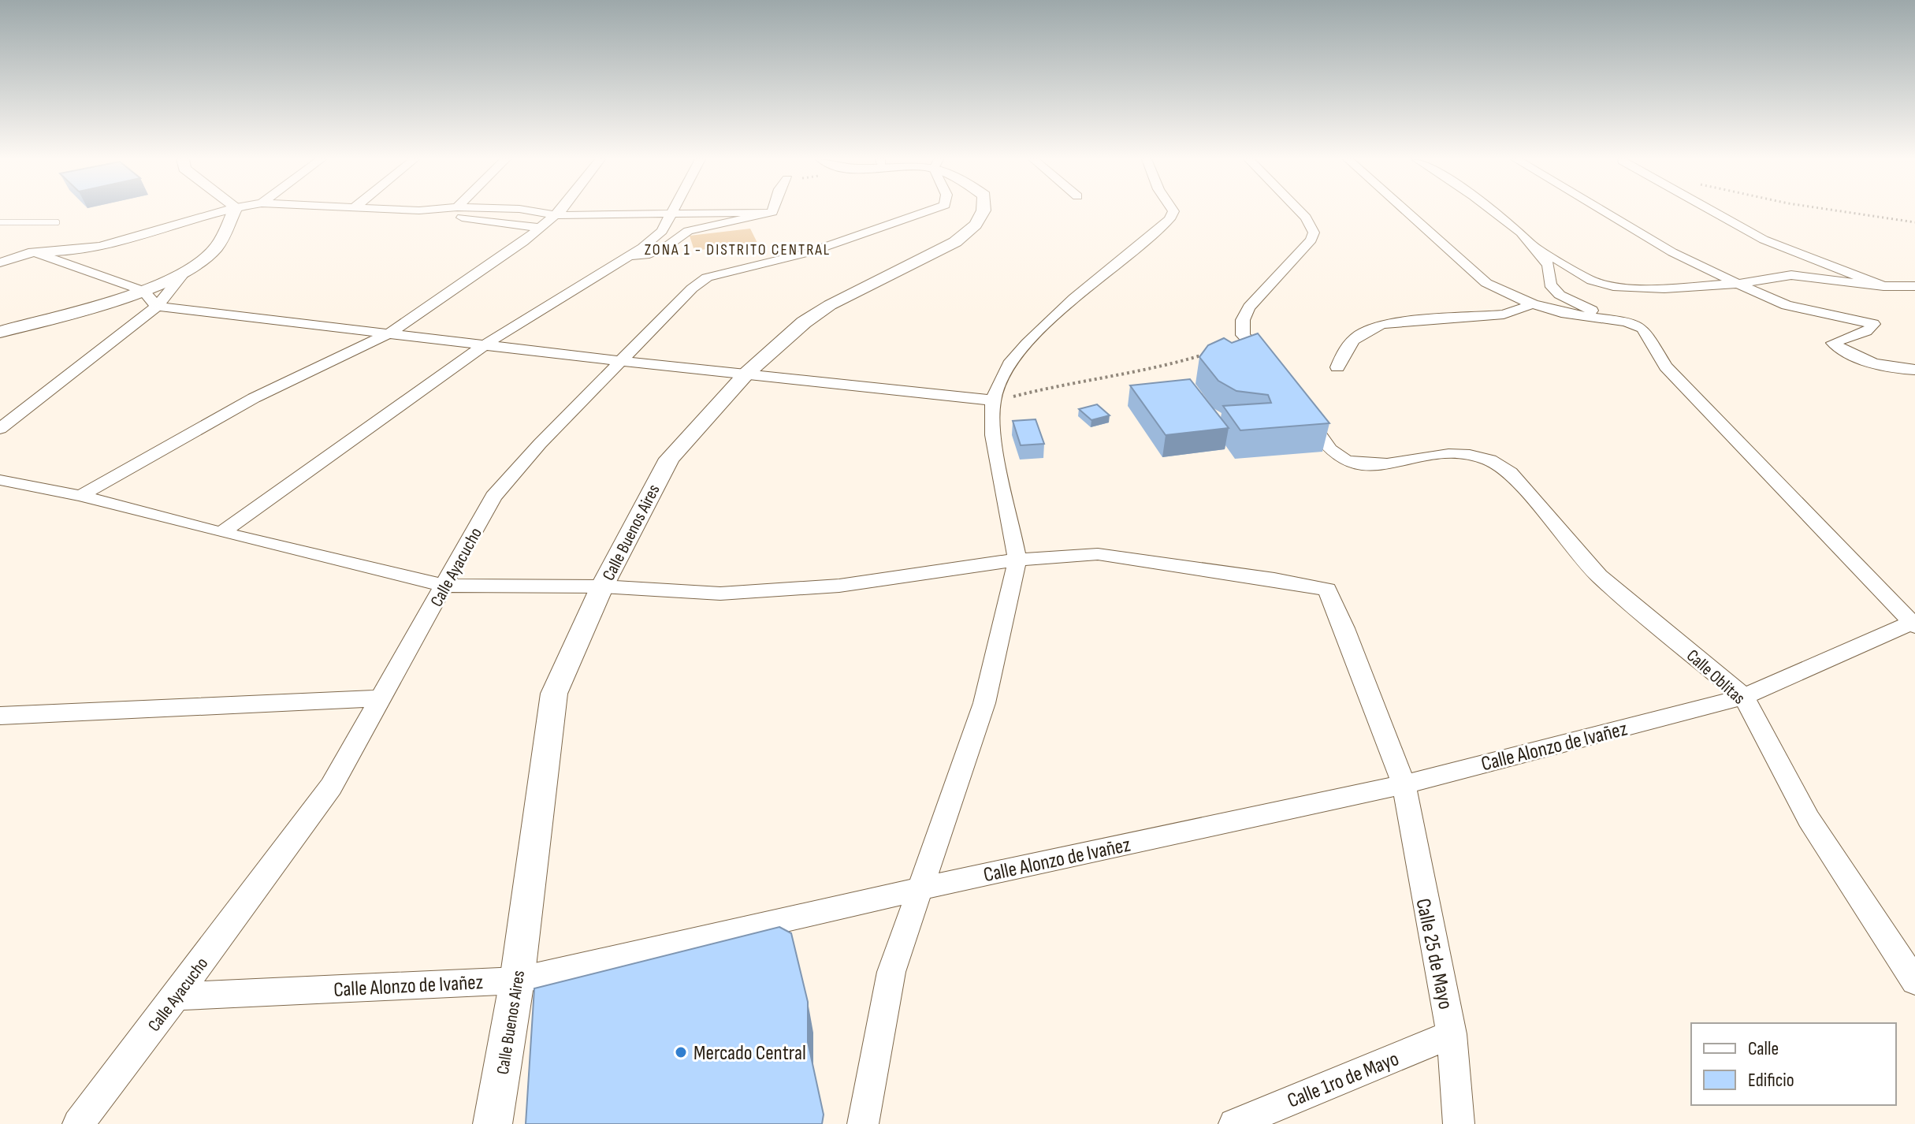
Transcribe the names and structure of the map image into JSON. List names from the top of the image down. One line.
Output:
{"streets":{"street":["Calle Buenos Aires","Calle Ayacucho","Calle Oblitas","Calle Alonzo de Ivañez","Calle 25 de Mayo","Calle 1ro de Mayo"]},"crossings":[["Calle Buenos Aires","Calle Alonzo de Ivañez"],["Calle Ayacucho","Calle Alonzo de Ivañez"],["Calle Oblitas","Calle Alonzo de Ivañez"],["Calle Alonzo de Ivañez","Calle 25 de Mayo"],["Calle 25 de Mayo","Calle 1ro de Mayo"]],"districts":["ZONA 1 - DISTRITO CENTRAL"],"places":["Mercado Central"],"legend":["Calle","Edificio"]}
